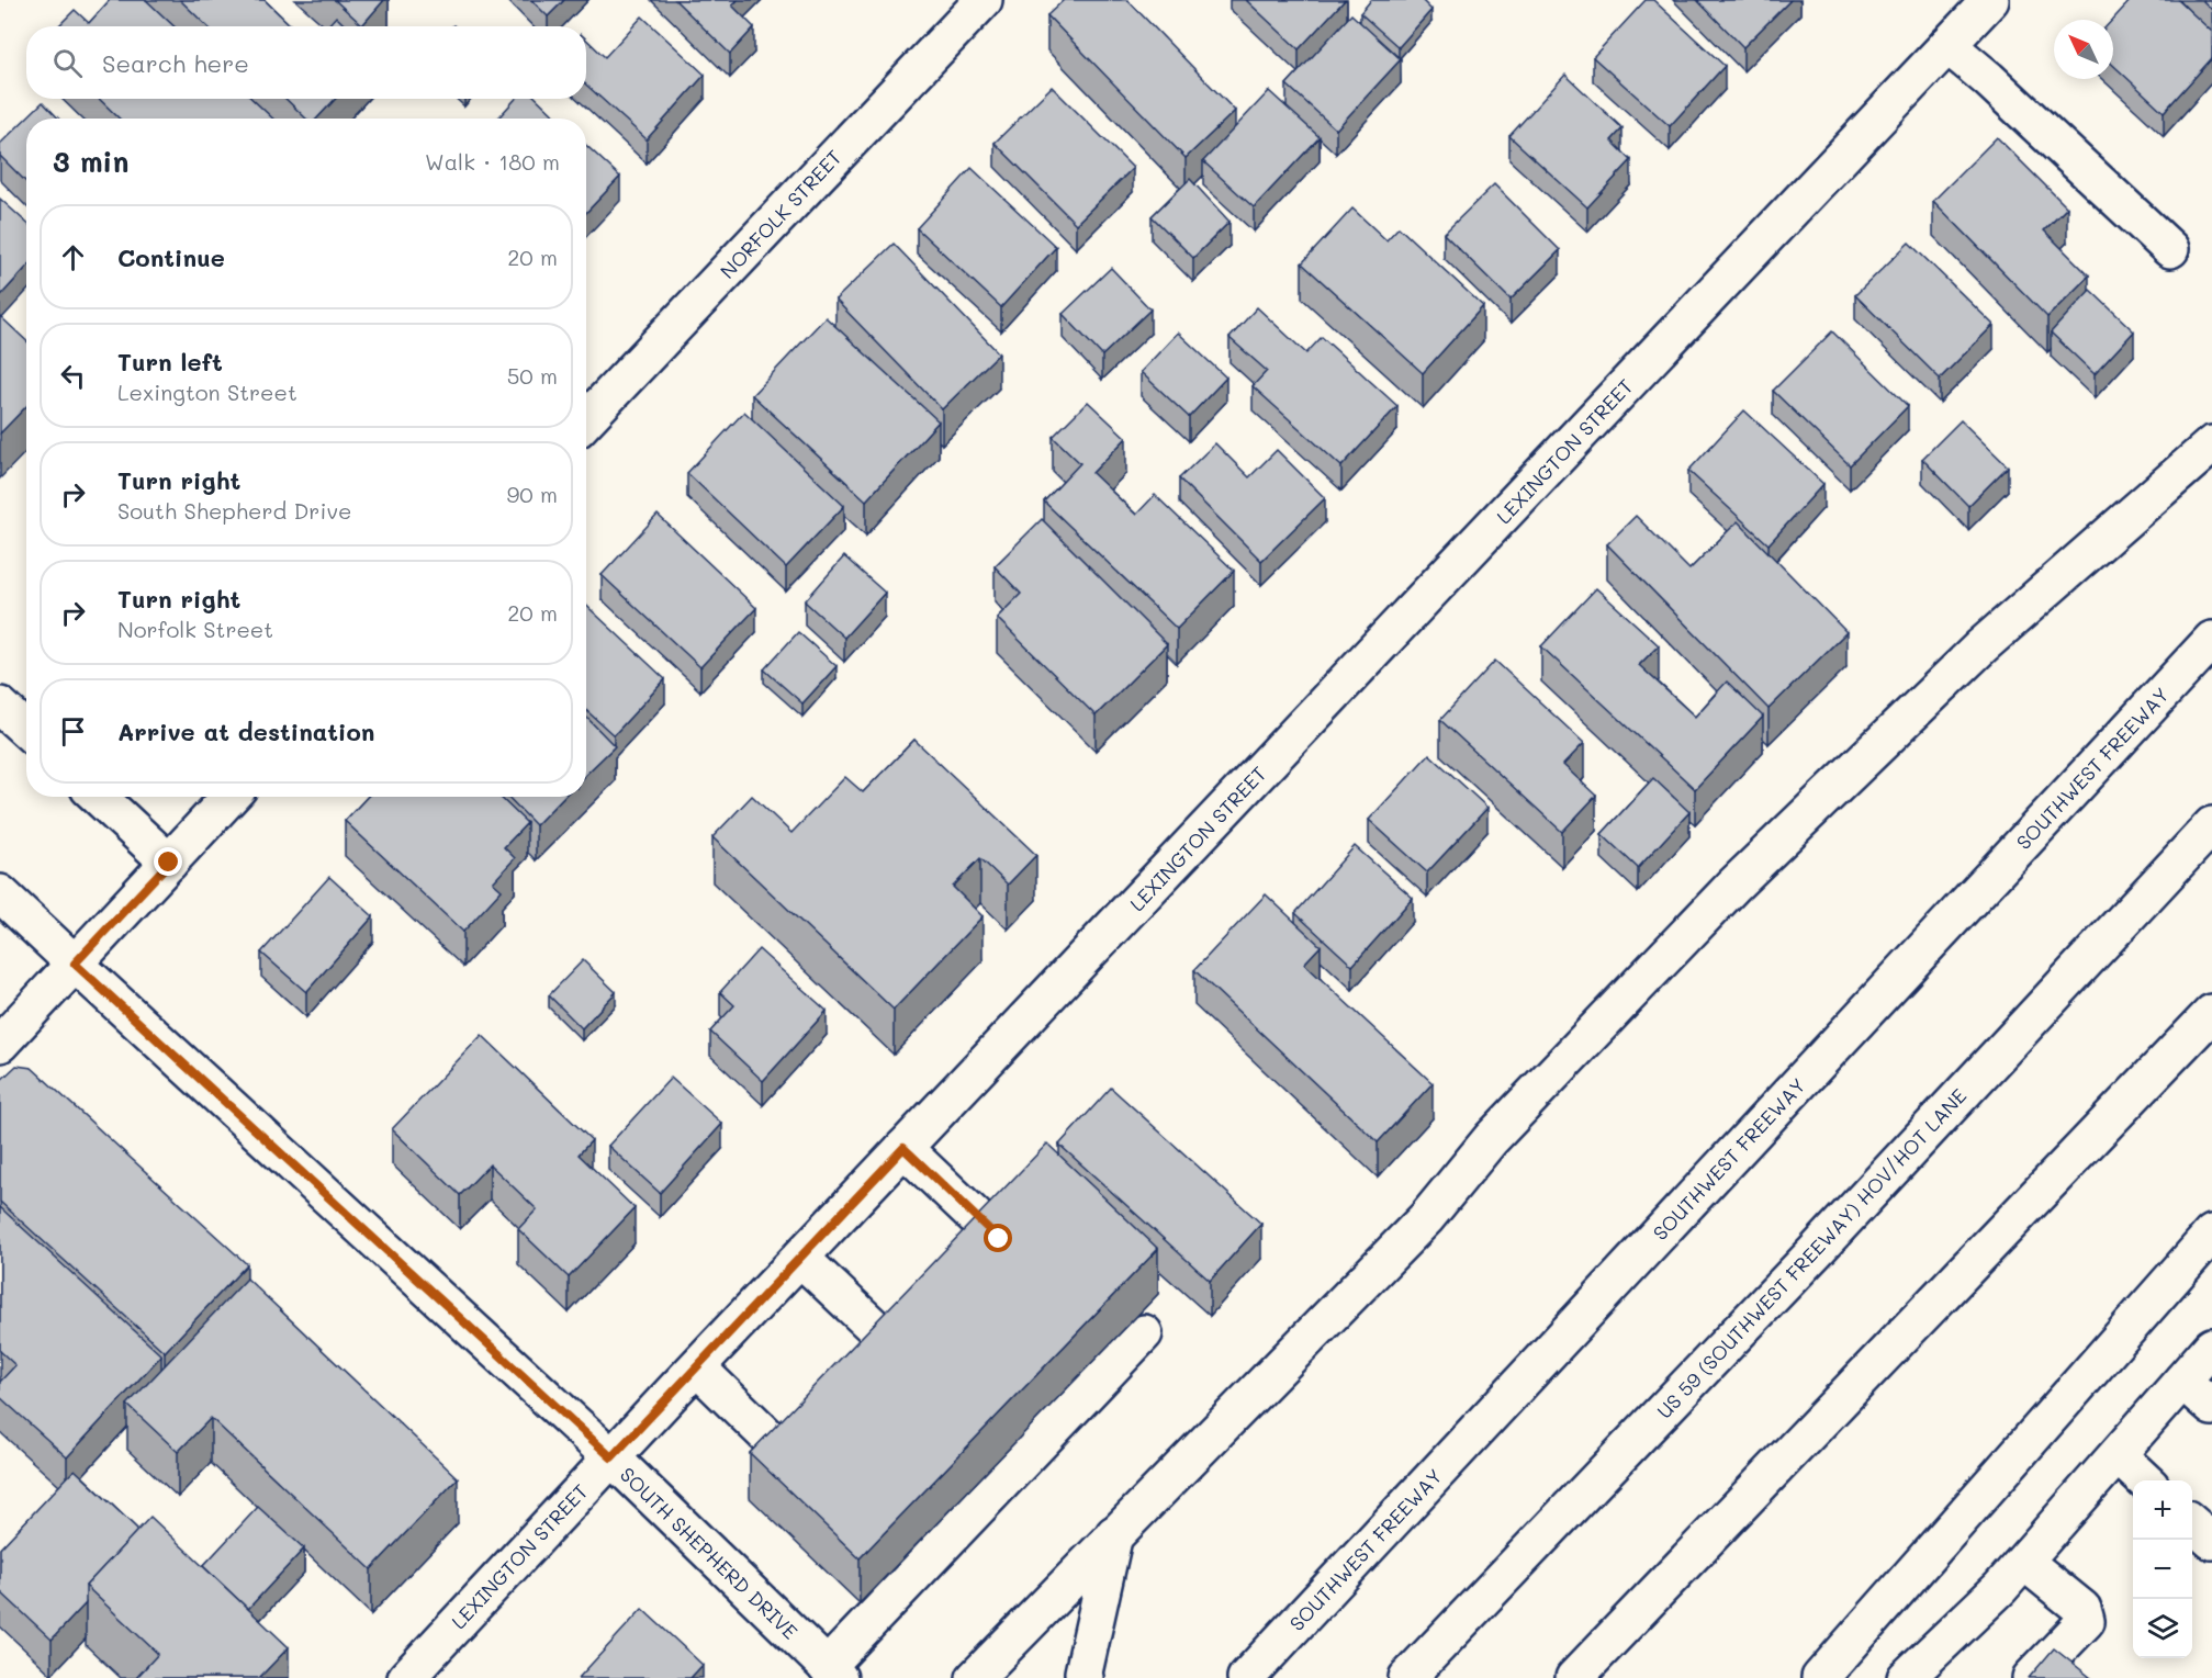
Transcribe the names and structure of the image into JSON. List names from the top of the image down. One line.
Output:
{"streets":{"main road":["NORFOLK STREET","LEXINGTON STREET","SOUTHWEST FREEWAY","US 59 (SOUTHWEST FREEWAY) HOV/HOT LANE","SOUTH SHEPHERD DRIVE"]},"crossings":[["LEXINGTON STREET","SOUTH SHEPHERD DRIVE"]],"north":"top left","page":{"search":"Search here","heading":["3 min","Walk · 180 m"],"list":[["Continue","20 m"],["Turn left","Lexington Street","50 m"],["Turn right","South Shepherd Drive","90 m"],["Turn right","Norfolk Street","20 m"],"Arrive at destination"],"map_buttons":["+","−"]}}
